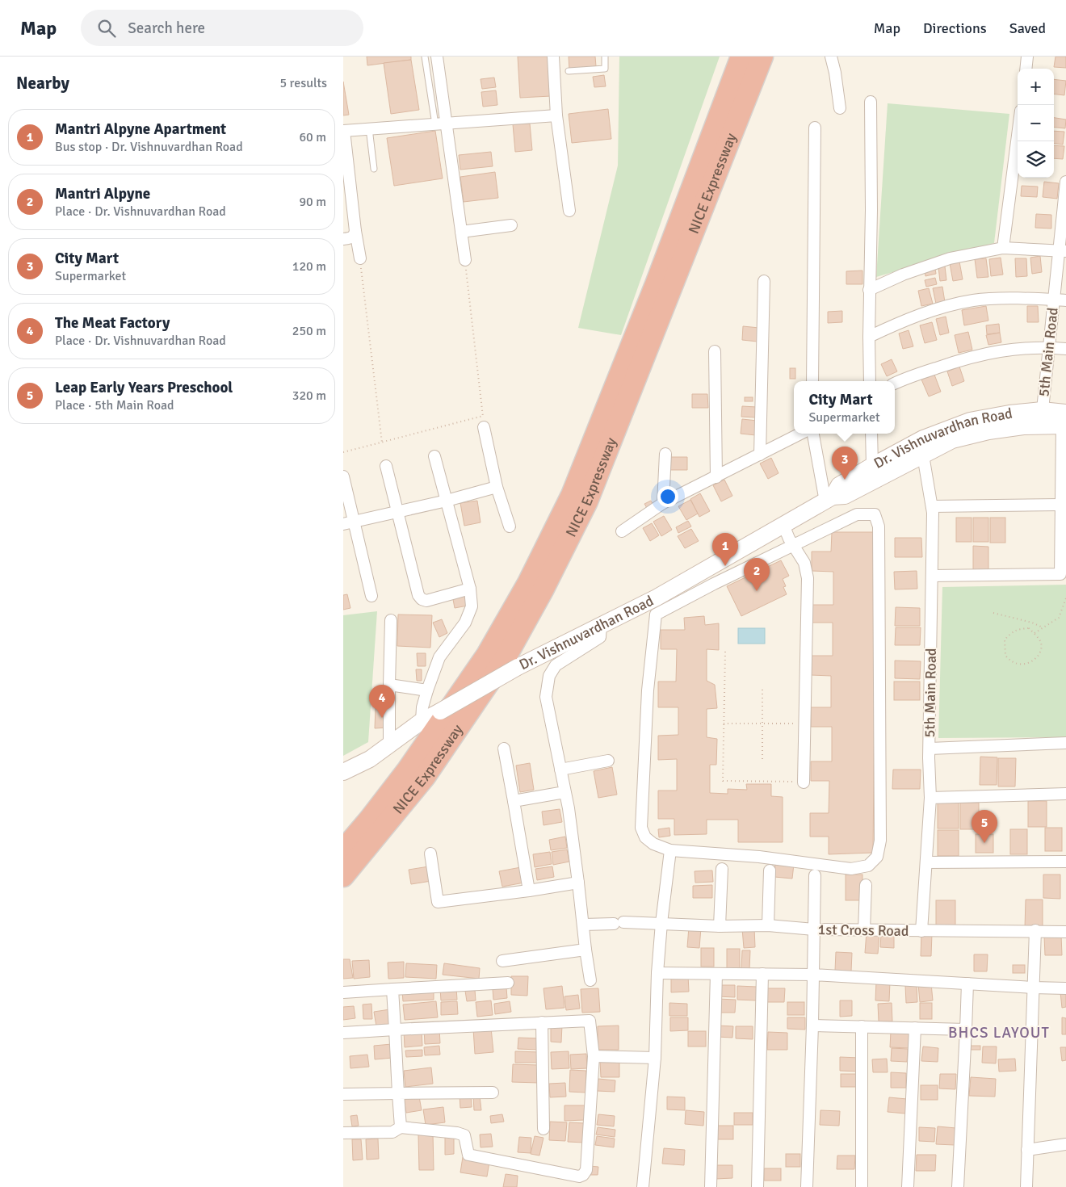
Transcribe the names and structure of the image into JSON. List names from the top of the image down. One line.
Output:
{"streets":{"highway":["NICE Expressway"],"main road":["Dr. Vishnuvardhan Road"],"street":["5th Main Road","1st Cross Road"]},"crossings":[["5th Main Road","Dr. Vishnuvardhan Road"],["5th Main Road","1st Cross Road"]],"districts":["BHCS LAYOUT"],"page":{"header":"Map","search":"Search here","nav":["Map","Directions","Saved"],"heading":["Nearby","5 results"],"map_buttons":["+","−"],"list":[{"mark":"1","name":"Mantri Alpyne Apartment","note":"Bus stop · Dr. Vishnuvardhan Road","value":"60 m"},{"mark":"2","name":"Mantri Alpyne","note":"Place · Dr. Vishnuvardhan Road","value":"90 m"},{"mark":"3","name":"City Mart","note":"Supermarket","value":"120 m"},{"mark":"4","name":"The Meat Factory","note":"Place · Dr. Vishnuvardhan Road","value":"250 m"},{"mark":"5","name":"Leap Early Years Preschool","note":"Place · 5th Main Road","value":"320 m"}],"popup":["City Mart","Supermarket"],"pins":["3","1","2","4","5"]}}
